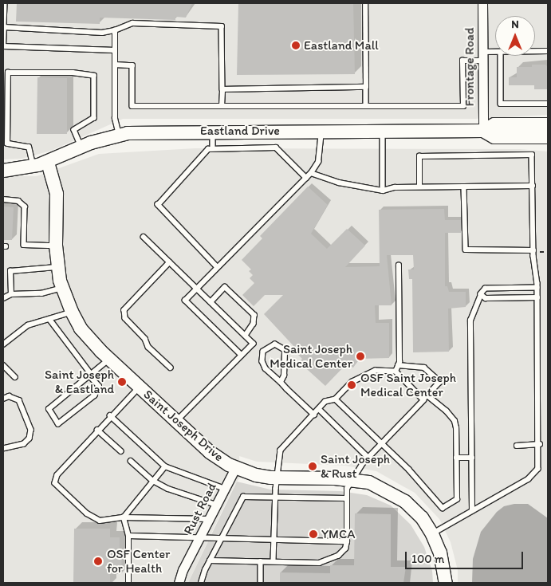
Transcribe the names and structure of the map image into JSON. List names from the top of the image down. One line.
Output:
{"streets":{"street":["Frontage Road","Eastland Drive","Saint Joseph Drive","Rust Road"]},"crossings":[["Frontage Road","Eastland Drive"],["Eastland Drive","Saint Joseph Drive"],["Saint Joseph Drive","Rust Road"]],"places":["Eastland Mall","Saint Joseph Medical Center","Saint Joseph & Eastland","OSF Saint Joseph Medical Center","Saint Joseph & Rust","YMCA","OSF Center for Health"],"scale_bar":"100 m","north":"top"}
